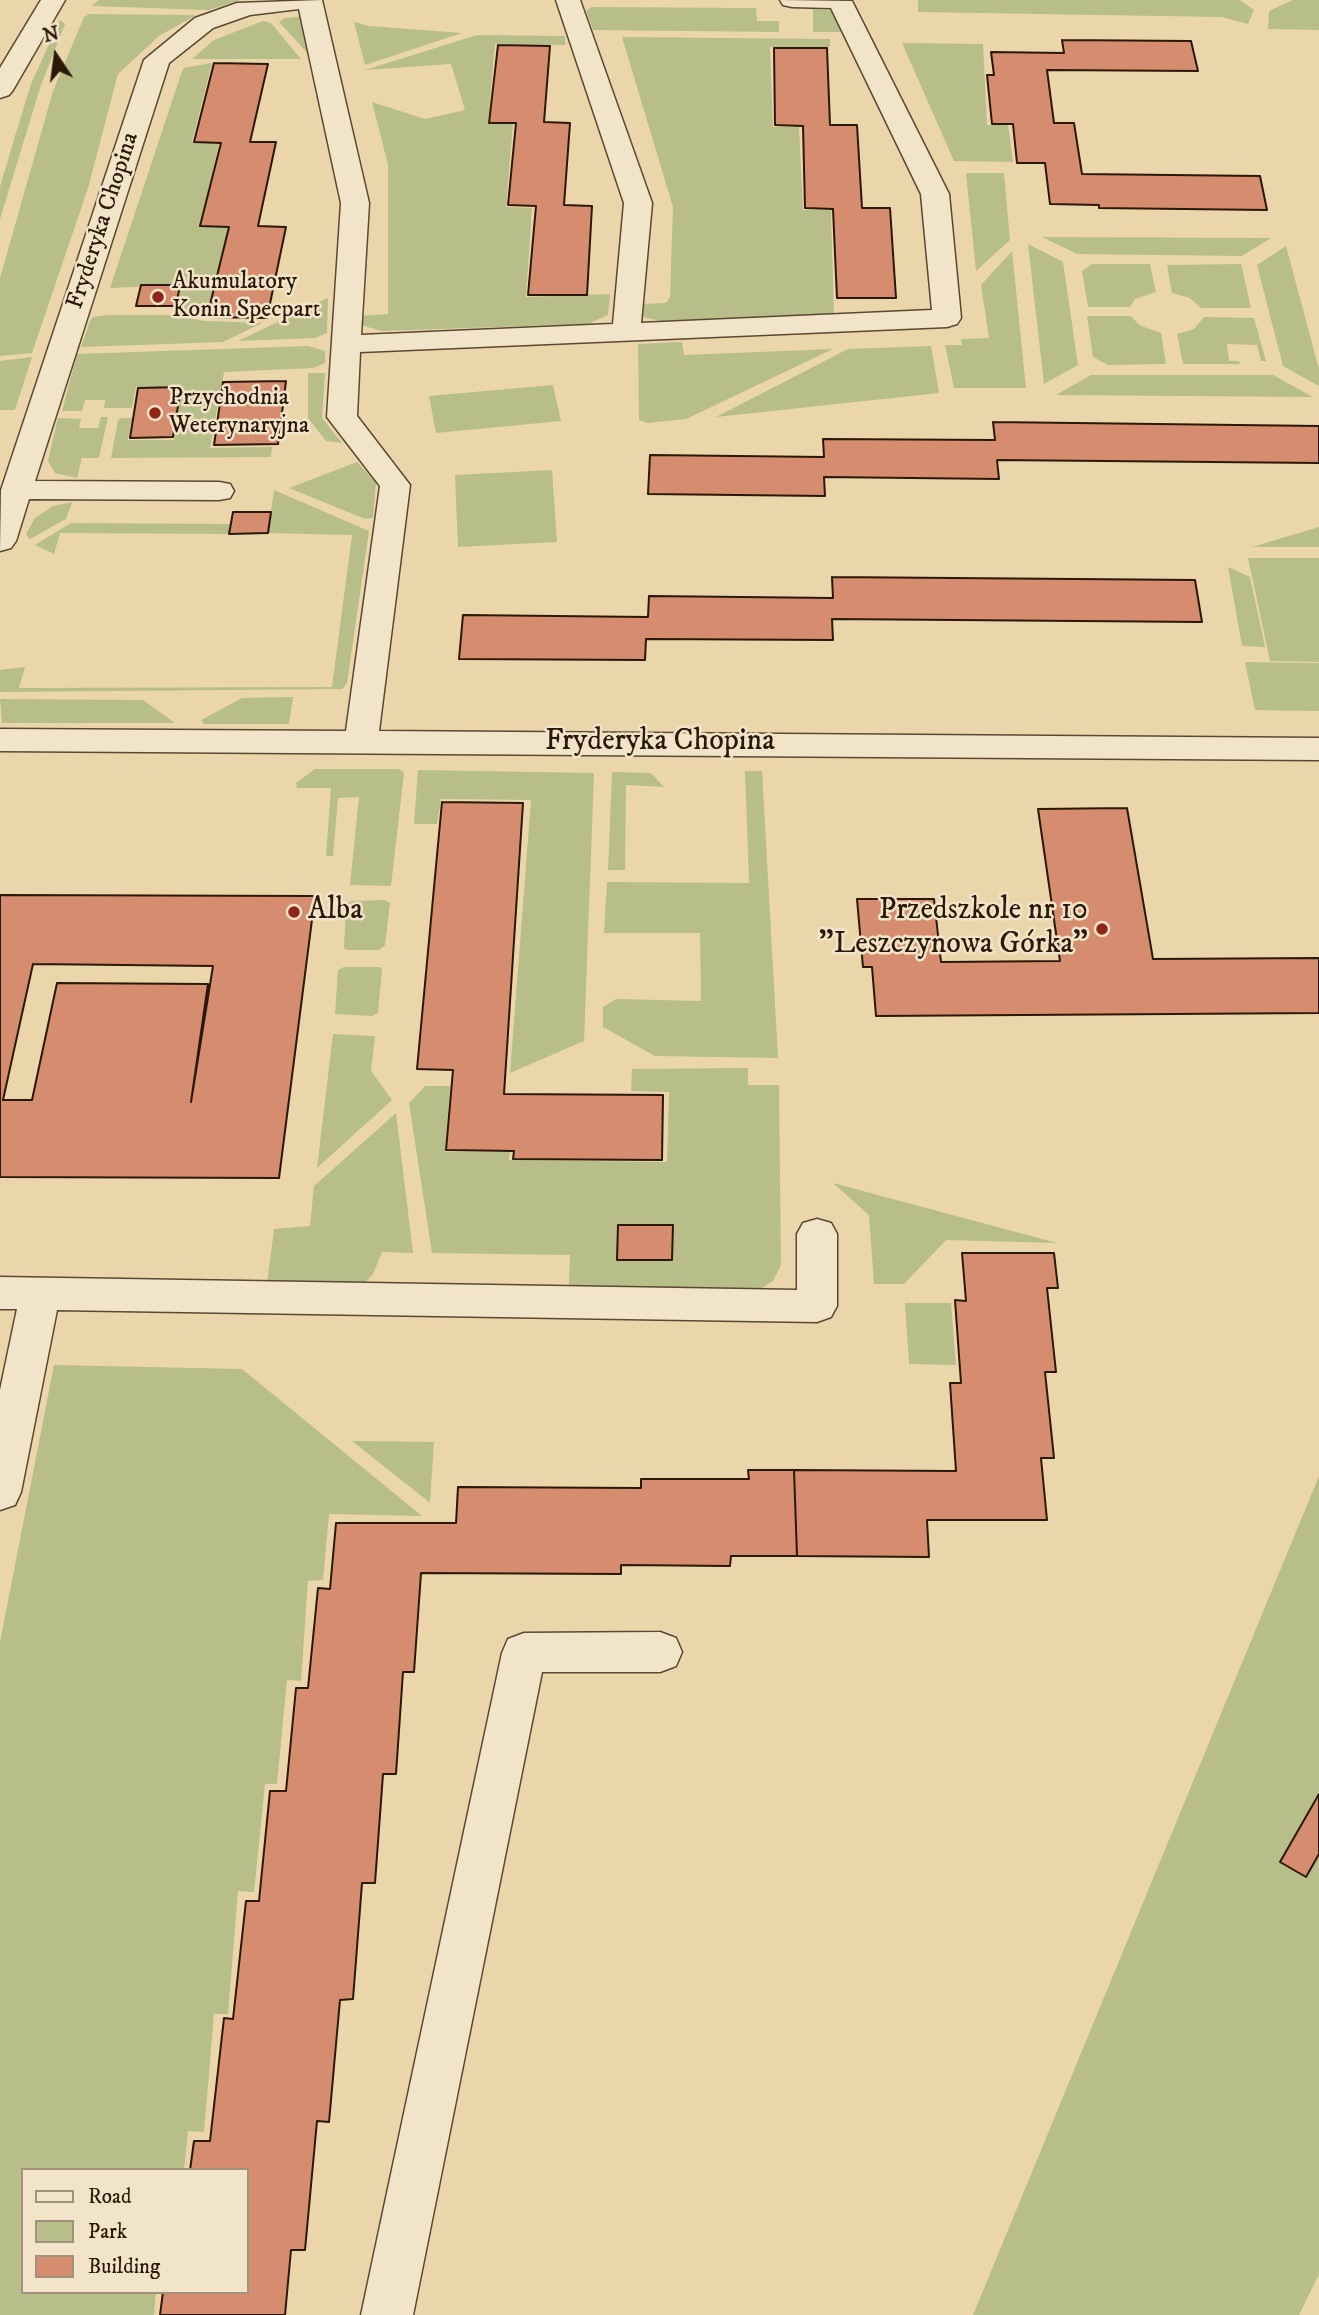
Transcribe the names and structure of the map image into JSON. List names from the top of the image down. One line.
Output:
{"streets":{"street":["Fryderyka Chopina"]},"places":["Akumulatory Konin Specpart","Przychodnia Weterynaryjna","Alba","Przedszkole nr 10 \"Leszczynowa Górka\""],"legend":["Road","Park","Building"],"north":"top"}
